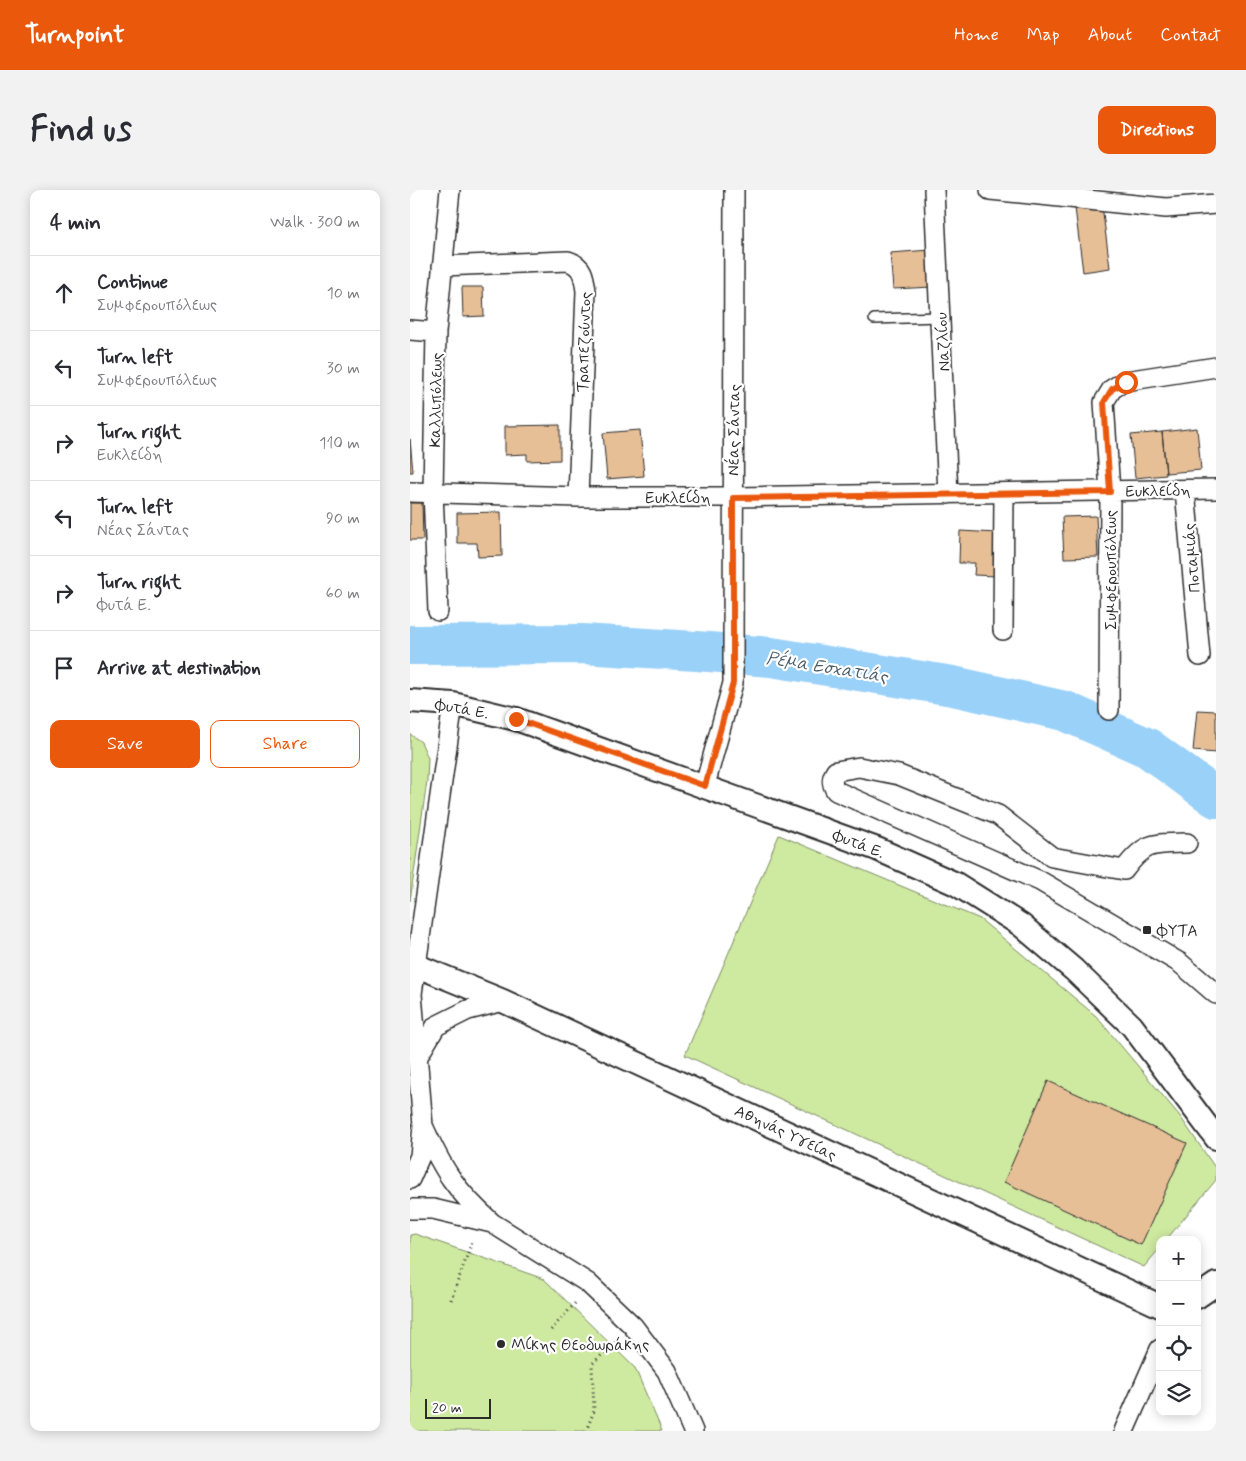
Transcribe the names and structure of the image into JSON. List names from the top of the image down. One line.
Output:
{"streets":{"street":["Τραπεζούντος","Ναζλίου","Καλλιπόλεως","Νέας Σάντας","Ευκλείδη","Ποταμιάς","Συμφερουπόλεως","Φυτά Ε.","Αθηνάς Υγείας"]},"crossings":[["Τραπεζούντος","Καλλιπόλεως"],["Τραπεζούντος","Ευκλείδη"],["Ναζλίου","Ευκλείδη"],["Καλλιπόλεως","Ευκλείδη"],["Νέας Σάντας","Ευκλείδη"],["Νέας Σάντας","Φυτά Ε."],["Ευκλείδη","Ποταμιάς"],["Ευκλείδη","Συμφερουπόλεως"]],"water":["Ρέμα Εσχατιάς"],"places":{"transit":["ΦΥΤΑ"],"other":["Μίκης Θεοδωράκης"]},"scale_bar":"20 m","page":{"header":"Turnpoint","nav":["Home","Map","About","Contact"],"buttons":["Directions",["Save","Share"]],"title":"Find us","heading":["4 min","Walk · 300 m"],"list":[["Continue","Συμφερουπόλεως","10 m"],["Turn left","Συμφερουπόλεως","30 m"],["Turn right","Ευκλείδη","110 m"],["Turn left","Νέας Σάντας","90 m"],["Turn right","Φυτά Ε.","60 m"],"Arrive at destination"],"map_buttons":["+","−"],"scale":"20 m"}}
